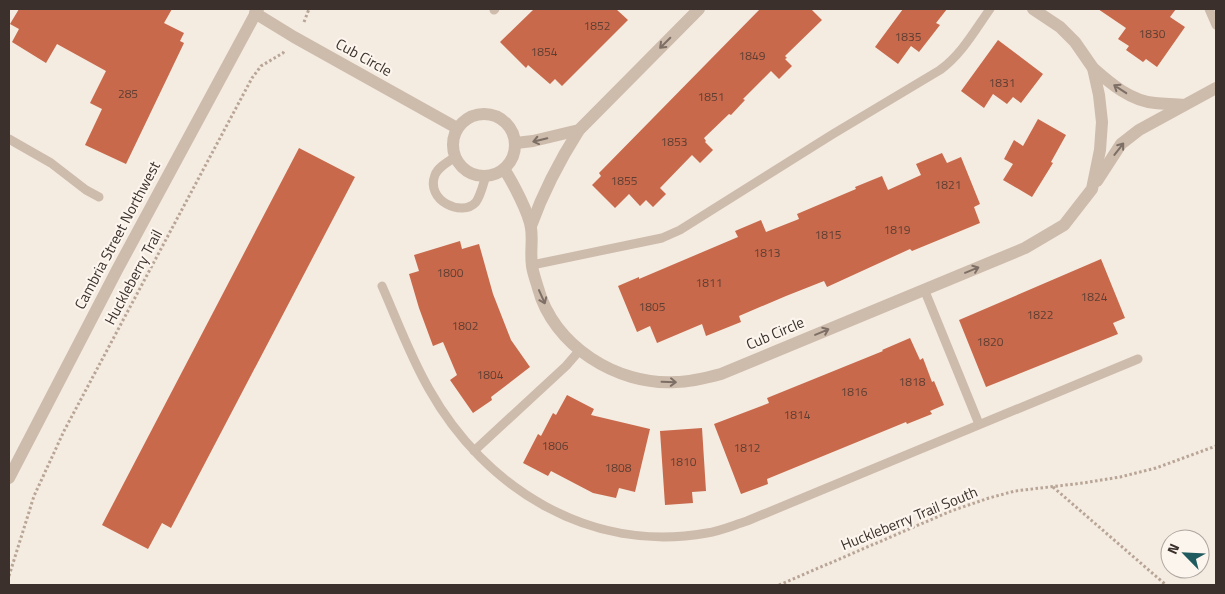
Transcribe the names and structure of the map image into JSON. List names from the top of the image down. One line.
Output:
{"streets":{"street":["Cub Circle","Cambria Street Northwest"],"path":["Huckleberry Trail","Huckleberry Trail South"]},"crossings":[["Cub Circle","Cambria Street Northwest"],["Cub Circle","Huckleberry Trail"]],"house_numbers":["1852","1830","1835","1854","1849","1831","285","1851","1853","1855","1821","1819","1815","1813","1800","1811","1824","1805","1822","1802","1820","1804","1818","1816","1814","1806","1812","1810","1808"],"north":"top left"}
